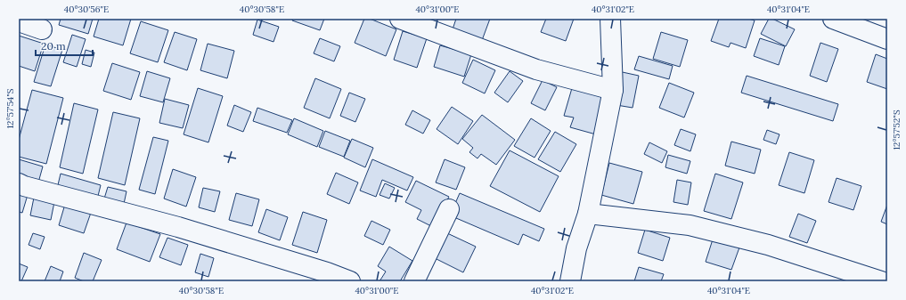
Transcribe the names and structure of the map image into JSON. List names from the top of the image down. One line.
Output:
{"scale_bar":"20 m","coordinates":["40°30'56\"E","40°30'58\"E","40°31'00\"E","40°31'02\"E","40°31'04\"E","12°57'54\"S","12°57'52\"S"]}
